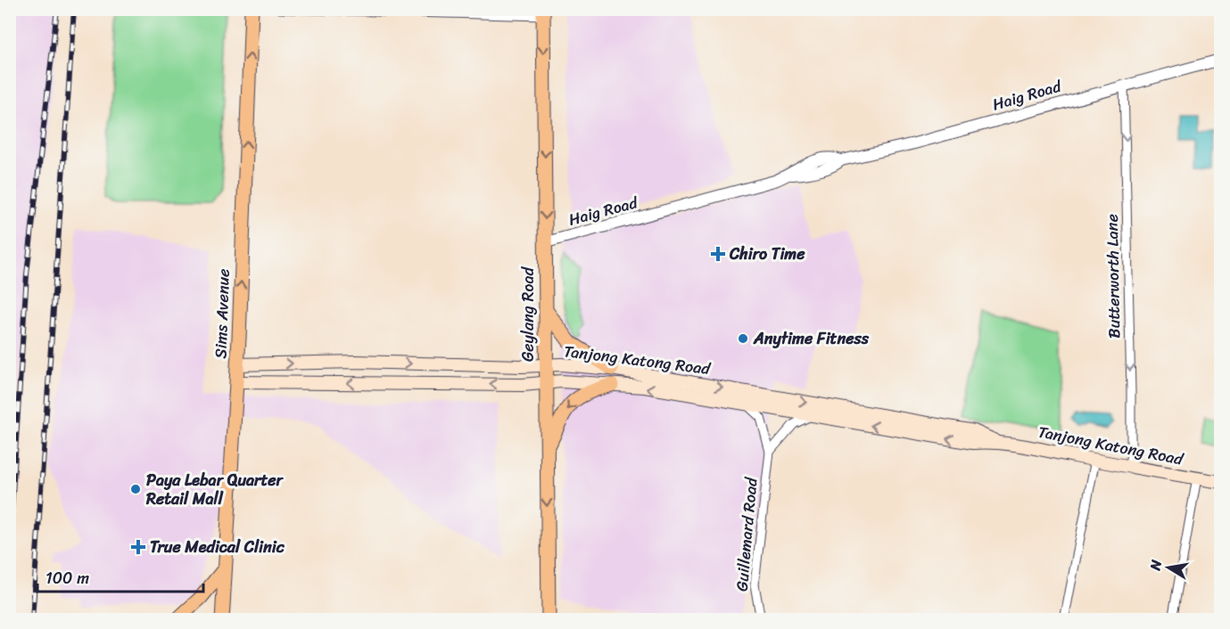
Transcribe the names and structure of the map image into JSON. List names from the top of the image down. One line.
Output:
{"streets":{"main road":["Sims Avenue","Geylang Road","Tanjong Katong Road"],"street":["Haig Road","Butterworth Lane","Guillemard Road"]},"crossings":[["Haig Road","Butterworth Lane"],["Haig Road","Geylang Road"],["Butterworth Lane","Tanjong Katong Road"],["Sims Avenue","Tanjong Katong Road"],["Geylang Road","Tanjong Katong Road"],["Tanjong Katong Road","Guillemard Road"]],"one_way":["Butterworth Lane","Sims Avenue","Geylang Road"],"places":{"health":["Chiro Time","True Medical Clinic"],"other":["Anytime Fitness","Paya Lebar Quarter Retail Mall"]},"scale_bar":"100 m","north":"left"}
